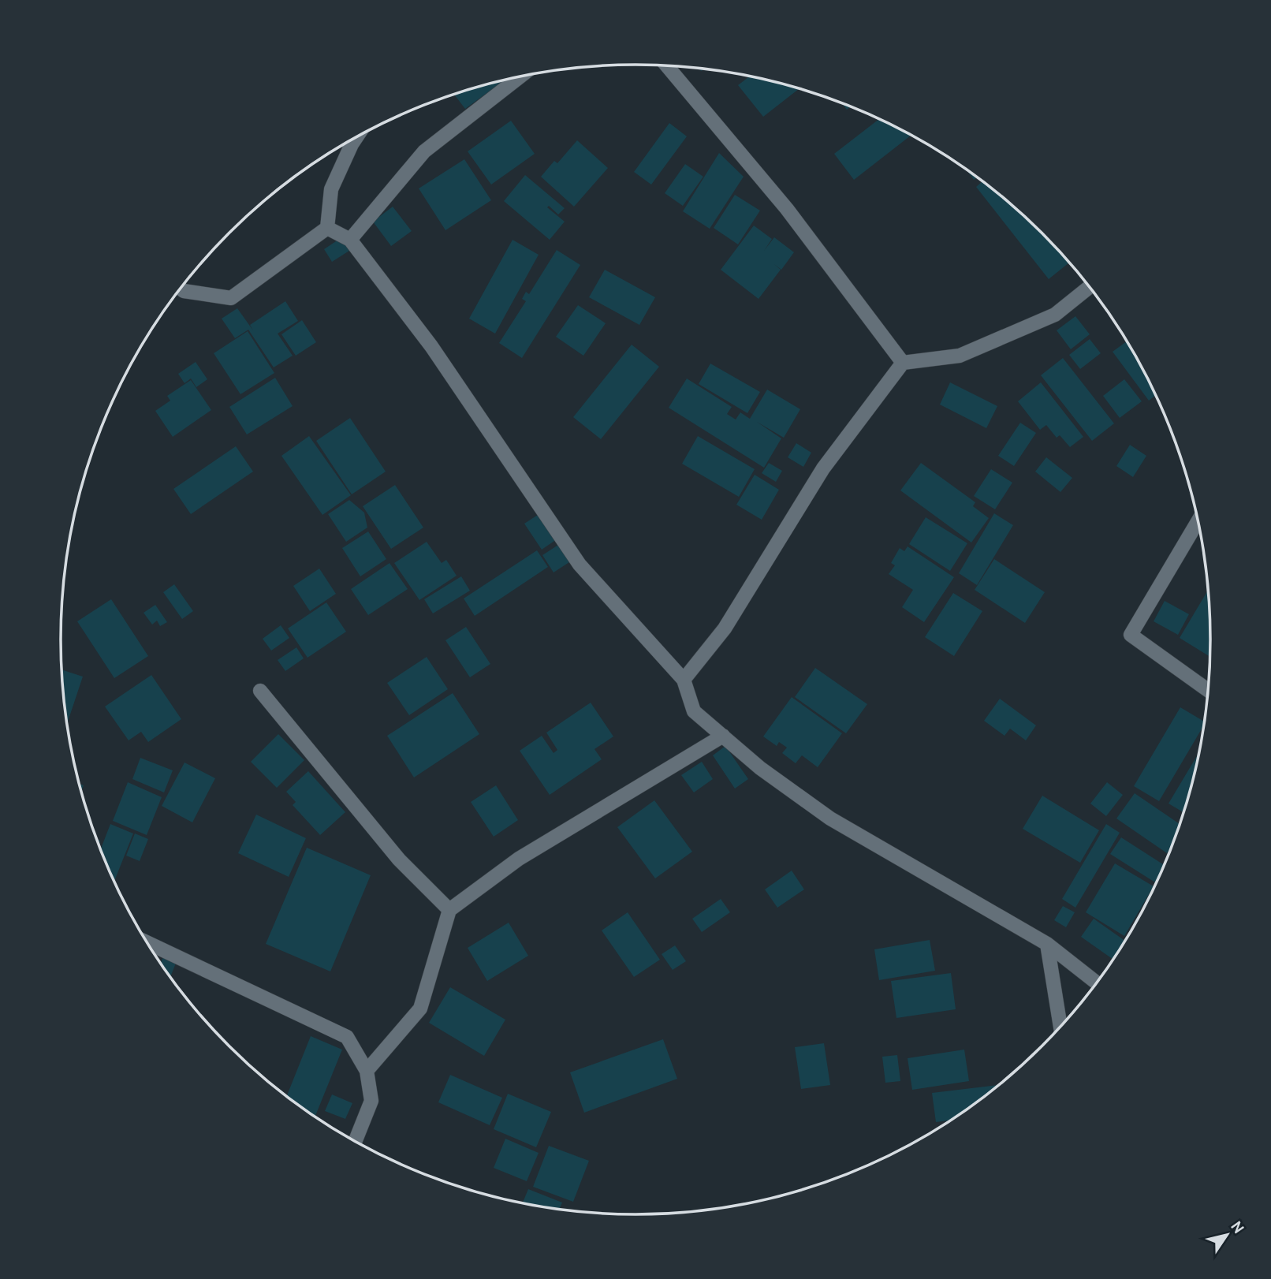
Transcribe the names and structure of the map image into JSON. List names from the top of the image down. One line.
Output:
{"north":"top right"}
